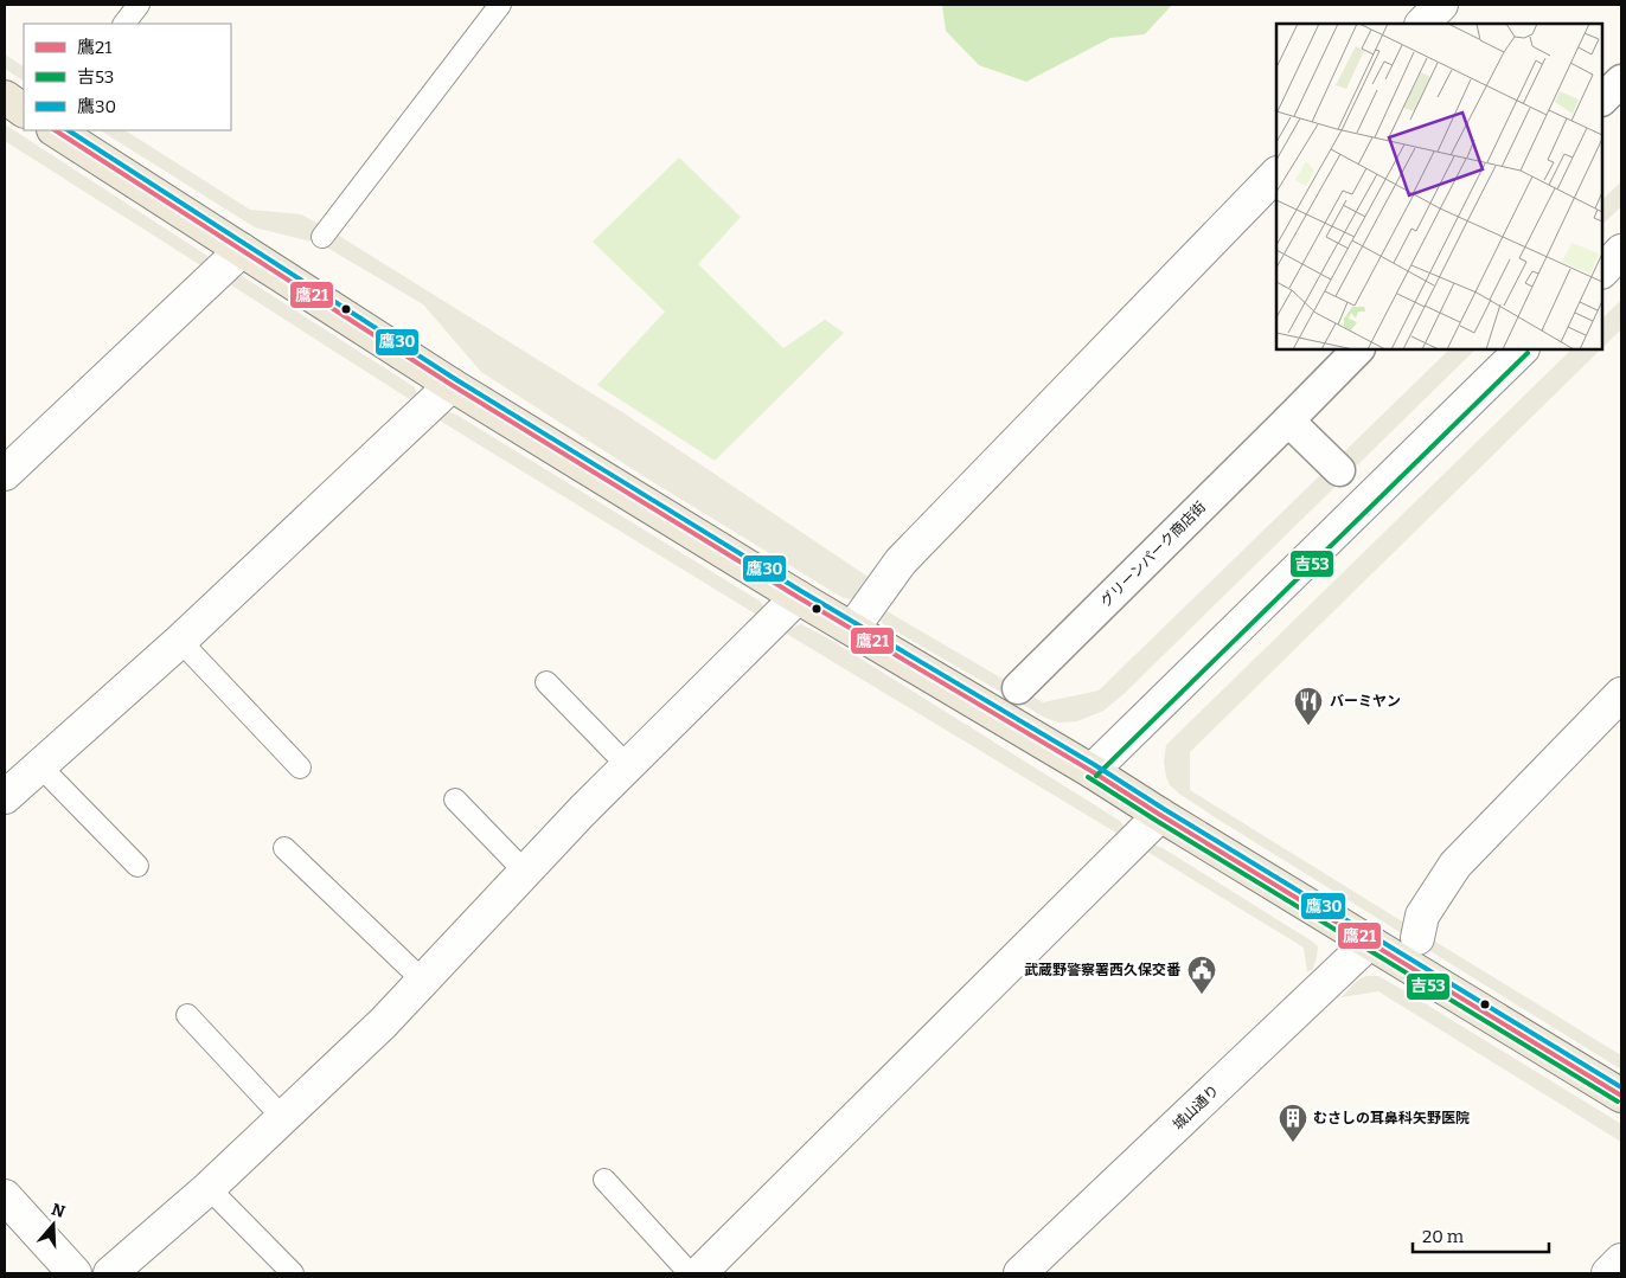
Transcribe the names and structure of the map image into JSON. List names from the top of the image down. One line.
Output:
{"streets":{"street":["グリーンパーク商店街","城山通り"]},"places":{"restaurant":["バーミヤン"],"public building":["武蔵野警察署西久保交番"],"building":["むさしの耳鼻科矢野医院"]},"lines":["transit line 鷹21","transit line 鷹30","transit line 吉53"],"legend":["鷹21","吉53","鷹30"],"scale_bar":"20 m","north":"top"}
